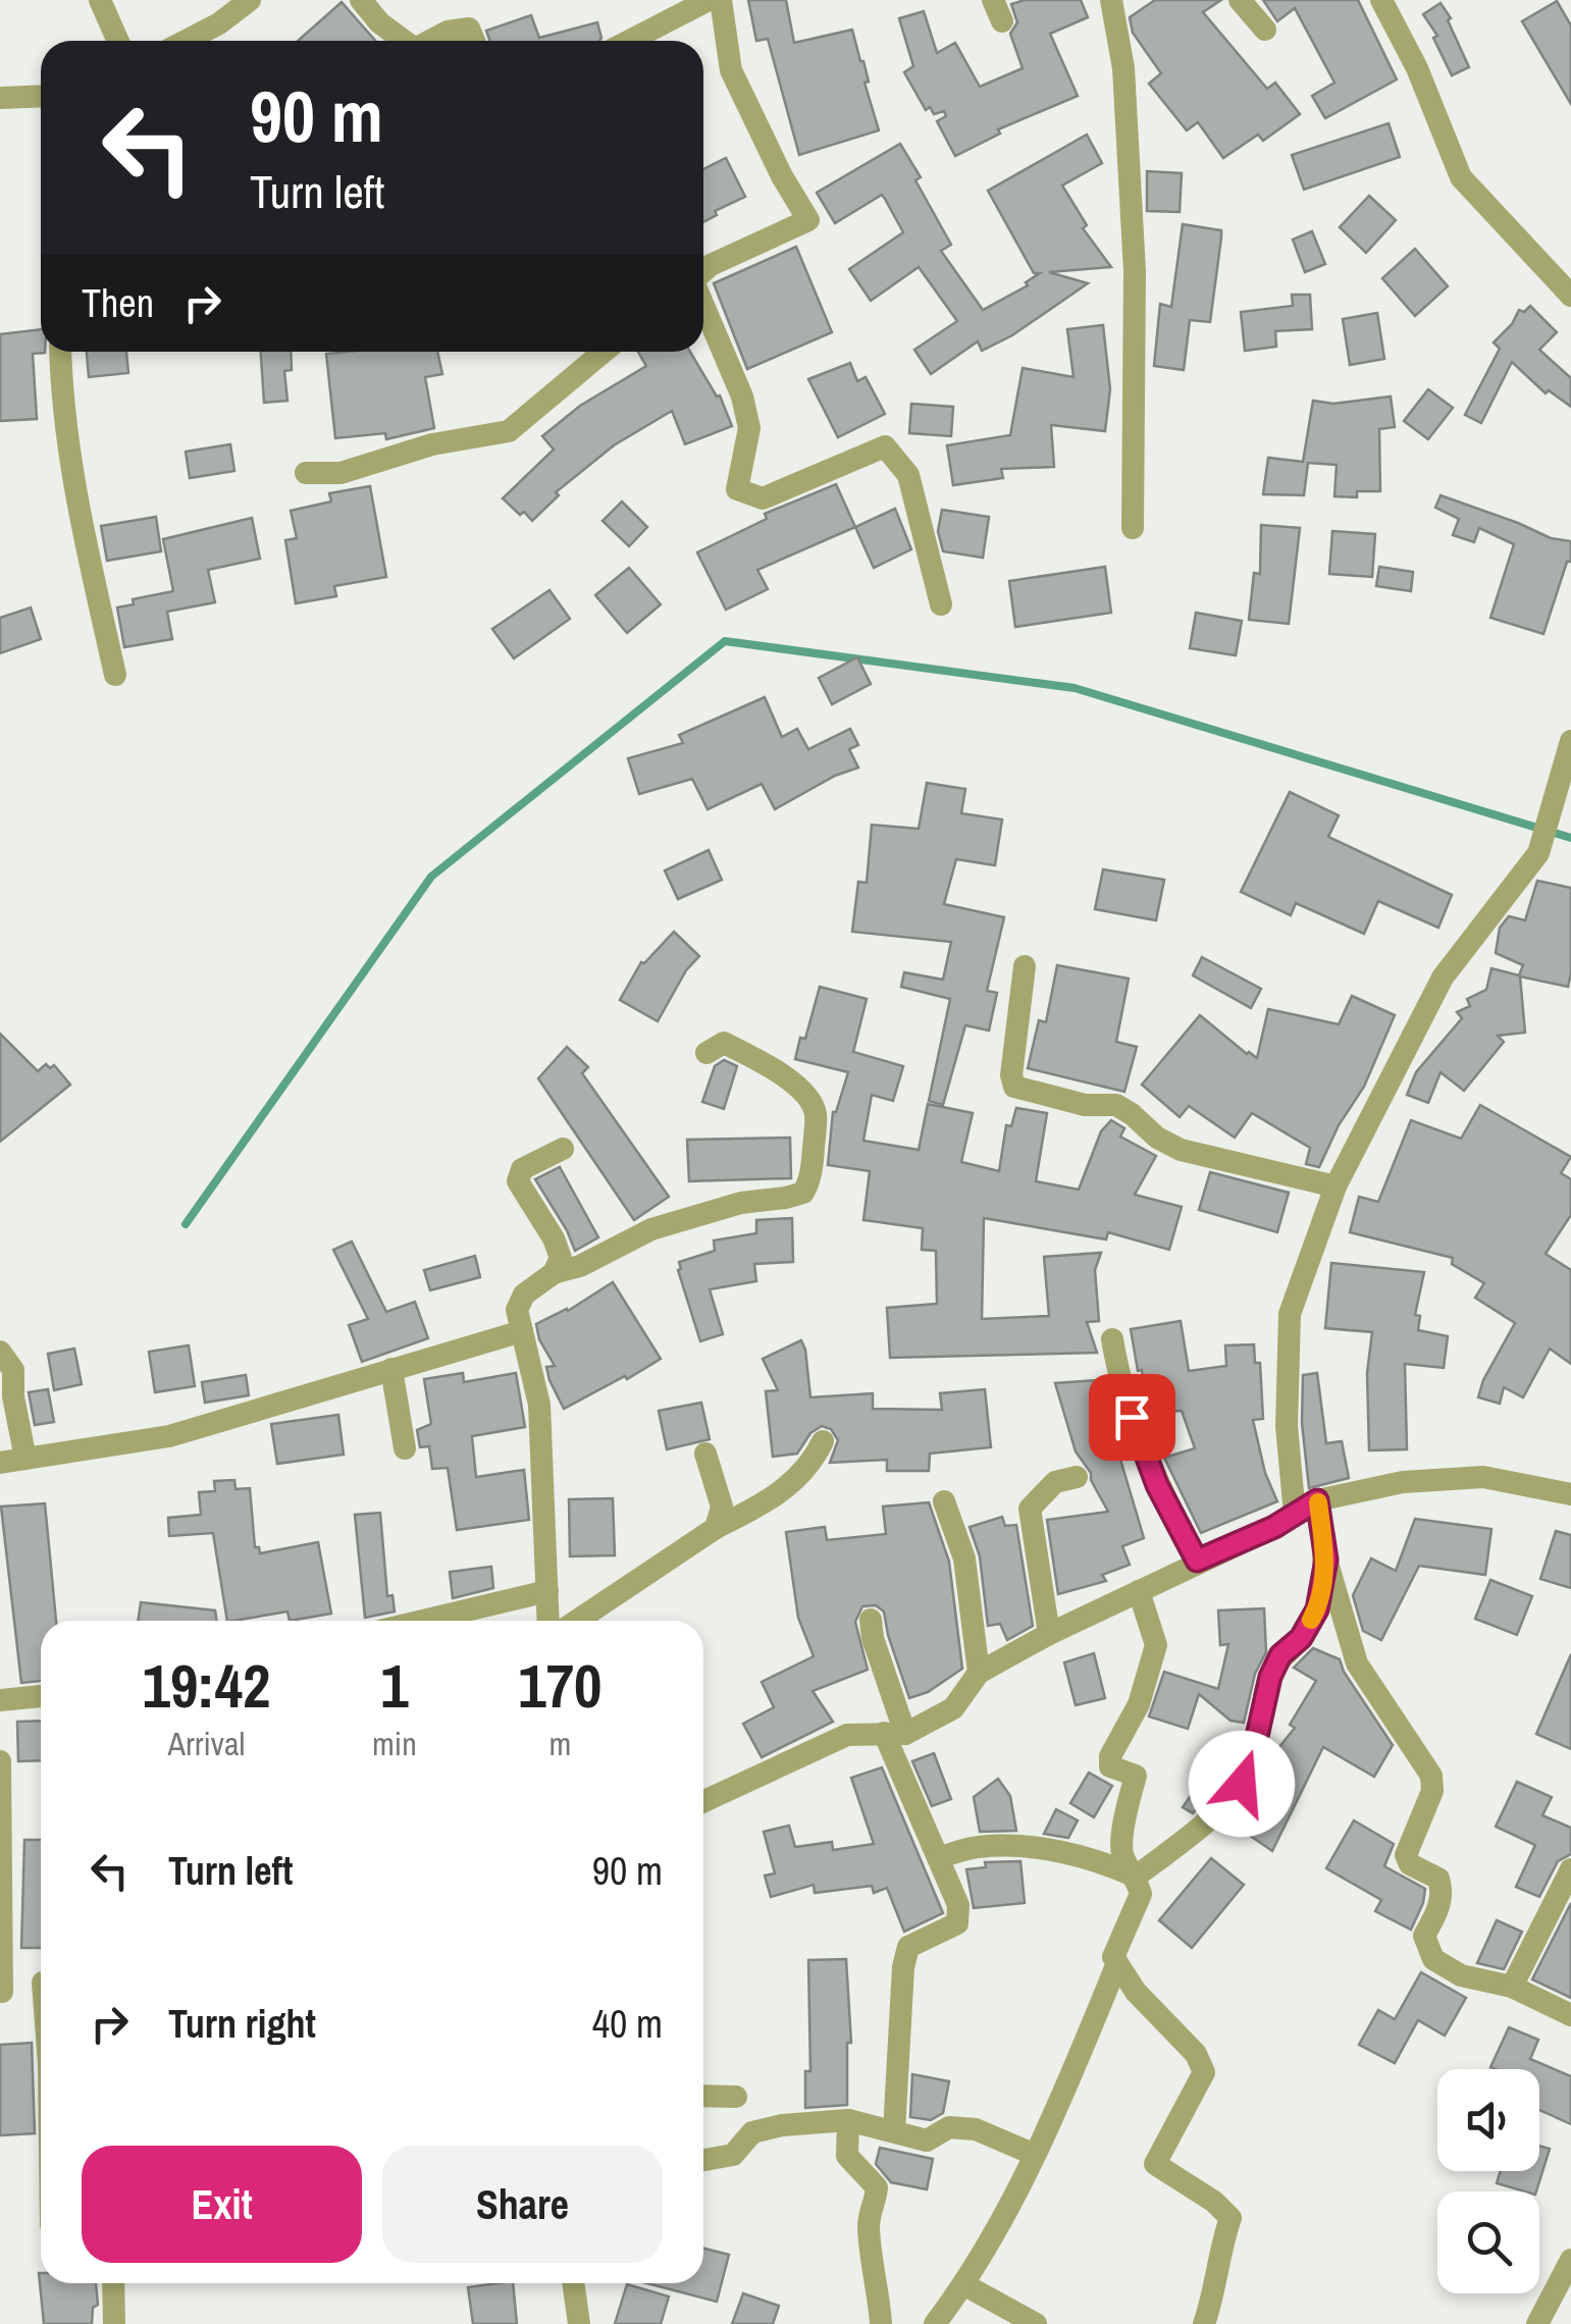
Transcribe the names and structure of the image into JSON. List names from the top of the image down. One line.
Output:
{"page":{"turn":["90 m","Turn left"],"then":"Then","eta":["19:42","Arrival","1","min","170","m"],"list":[{"name":"Turn left","value":"90 m"},{"name":"Turn right","value":"40 m"}],"buttons":["Exit","Share"]}}
